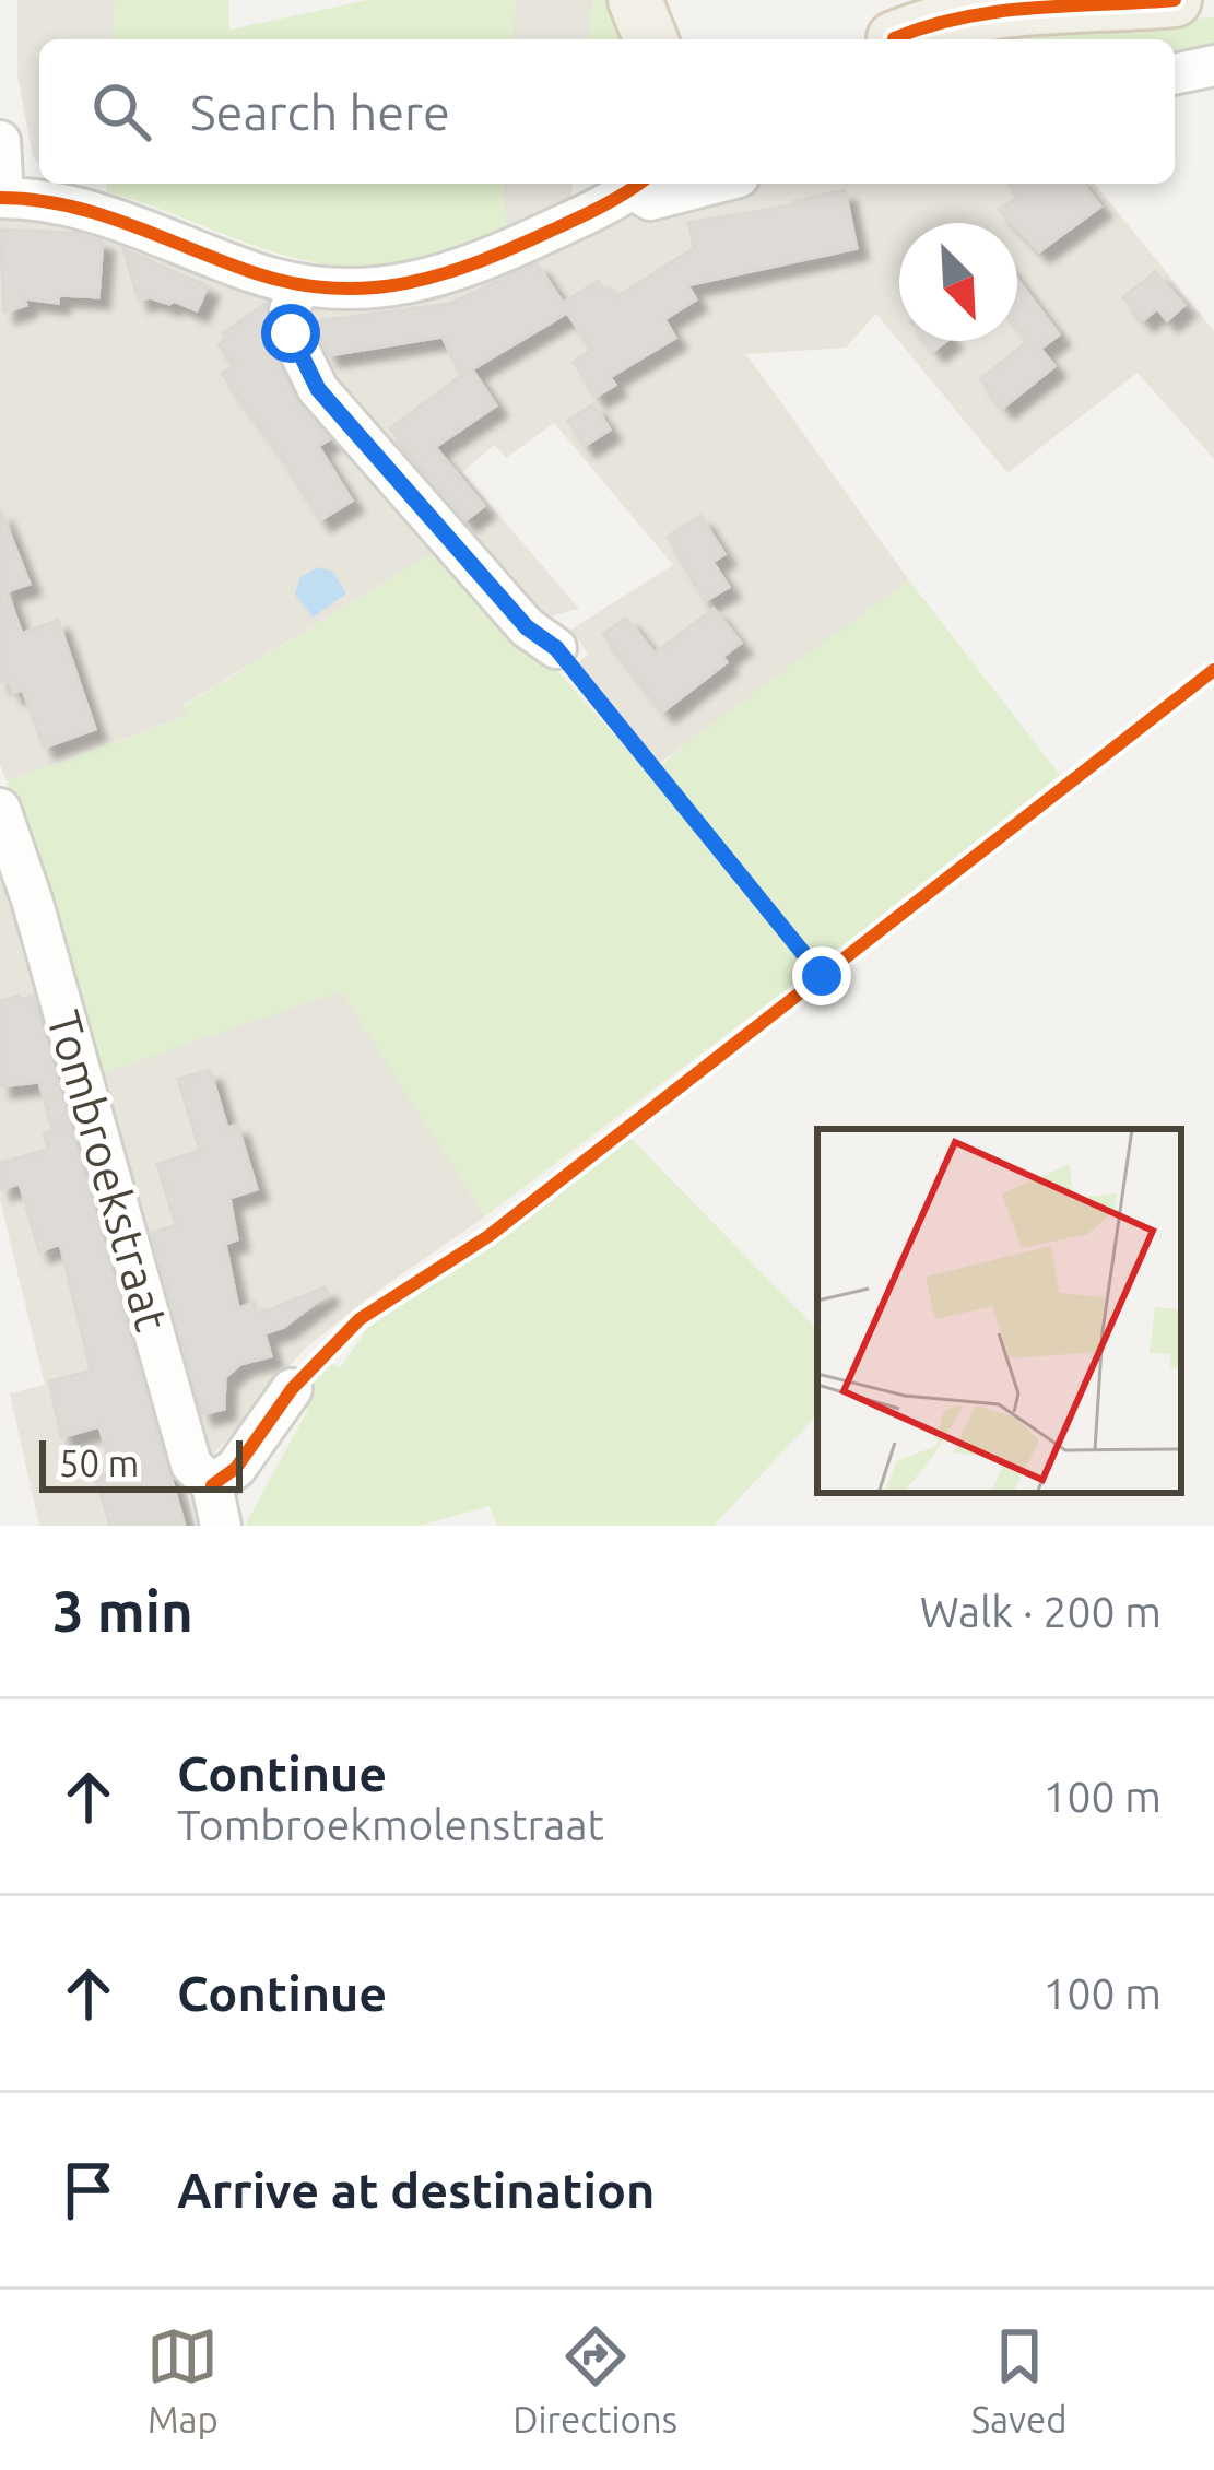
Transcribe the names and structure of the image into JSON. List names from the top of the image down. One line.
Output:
{"streets":{"street":["Tombroekstraat"]},"scale_bar":"50 m","north":"bottom right","page":{"search":"Search here","scale":"50 m","heading":["3 min","Walk · 200 m"],"list":[["Continue","Tombroekmolenstraat","100 m"],["Continue","100 m"],"Arrive at destination"],"nav":["Map","Directions","Saved"]}}
